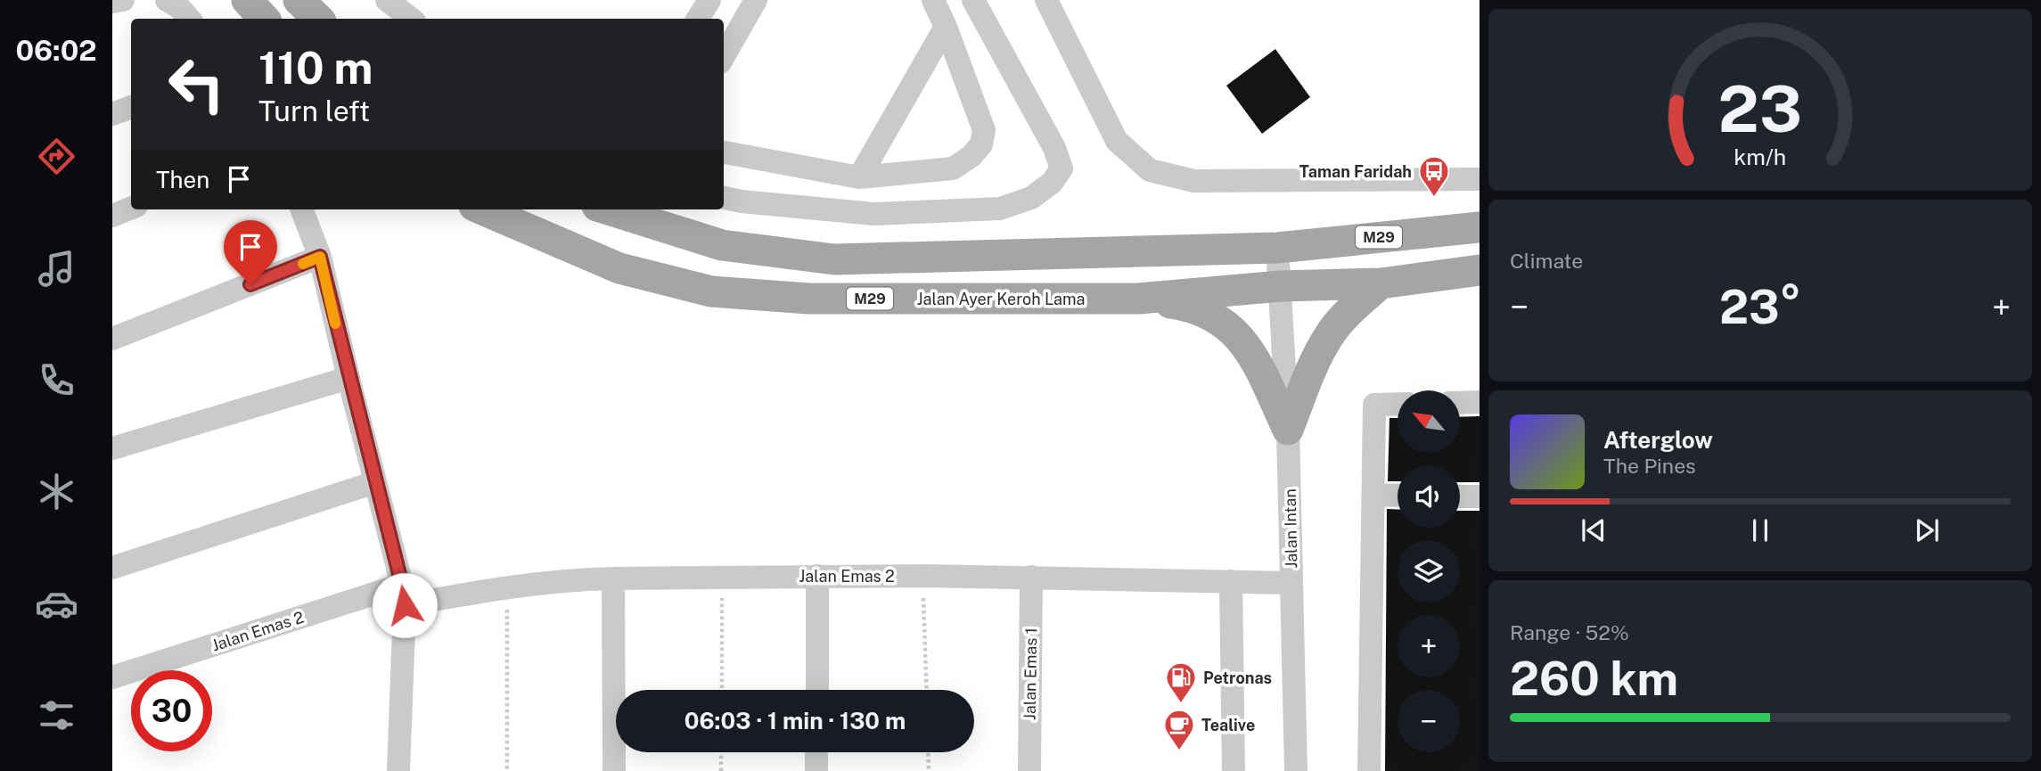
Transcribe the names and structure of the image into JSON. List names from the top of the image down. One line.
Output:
{"streets":{"main road":["M29","Jalan Ayer Keroh Lama"],"street":["Jalan Intan","Jalan Emas 2","Jalan Emas 1"]},"crossings":[["M29","Jalan Ayer Keroh Lama"],["M29","Jalan Intan"],["Jalan Ayer Keroh Lama","Jalan Intan"],["Jalan Intan","Jalan Emas 2"],["Jalan Emas 2","Jalan Emas 1"]],"places":{"bus stop":["Taman Faridah"],"fuel station":["Petronas"],"cafe":["Tealive"]},"north":"top left","page":{"tabs":"06:02","turn":["110 m","Turn left"],"then":"Then","tile":["Climate",["Range · 52%","260 km"]],"heat":["−","23°","+"],"map_buttons":["+","−"],"song":["Afterglow","The Pines"],"limit":"30","trip":"06:03 · 1 min · 130 m","gauge":["23","km/h"]}}
